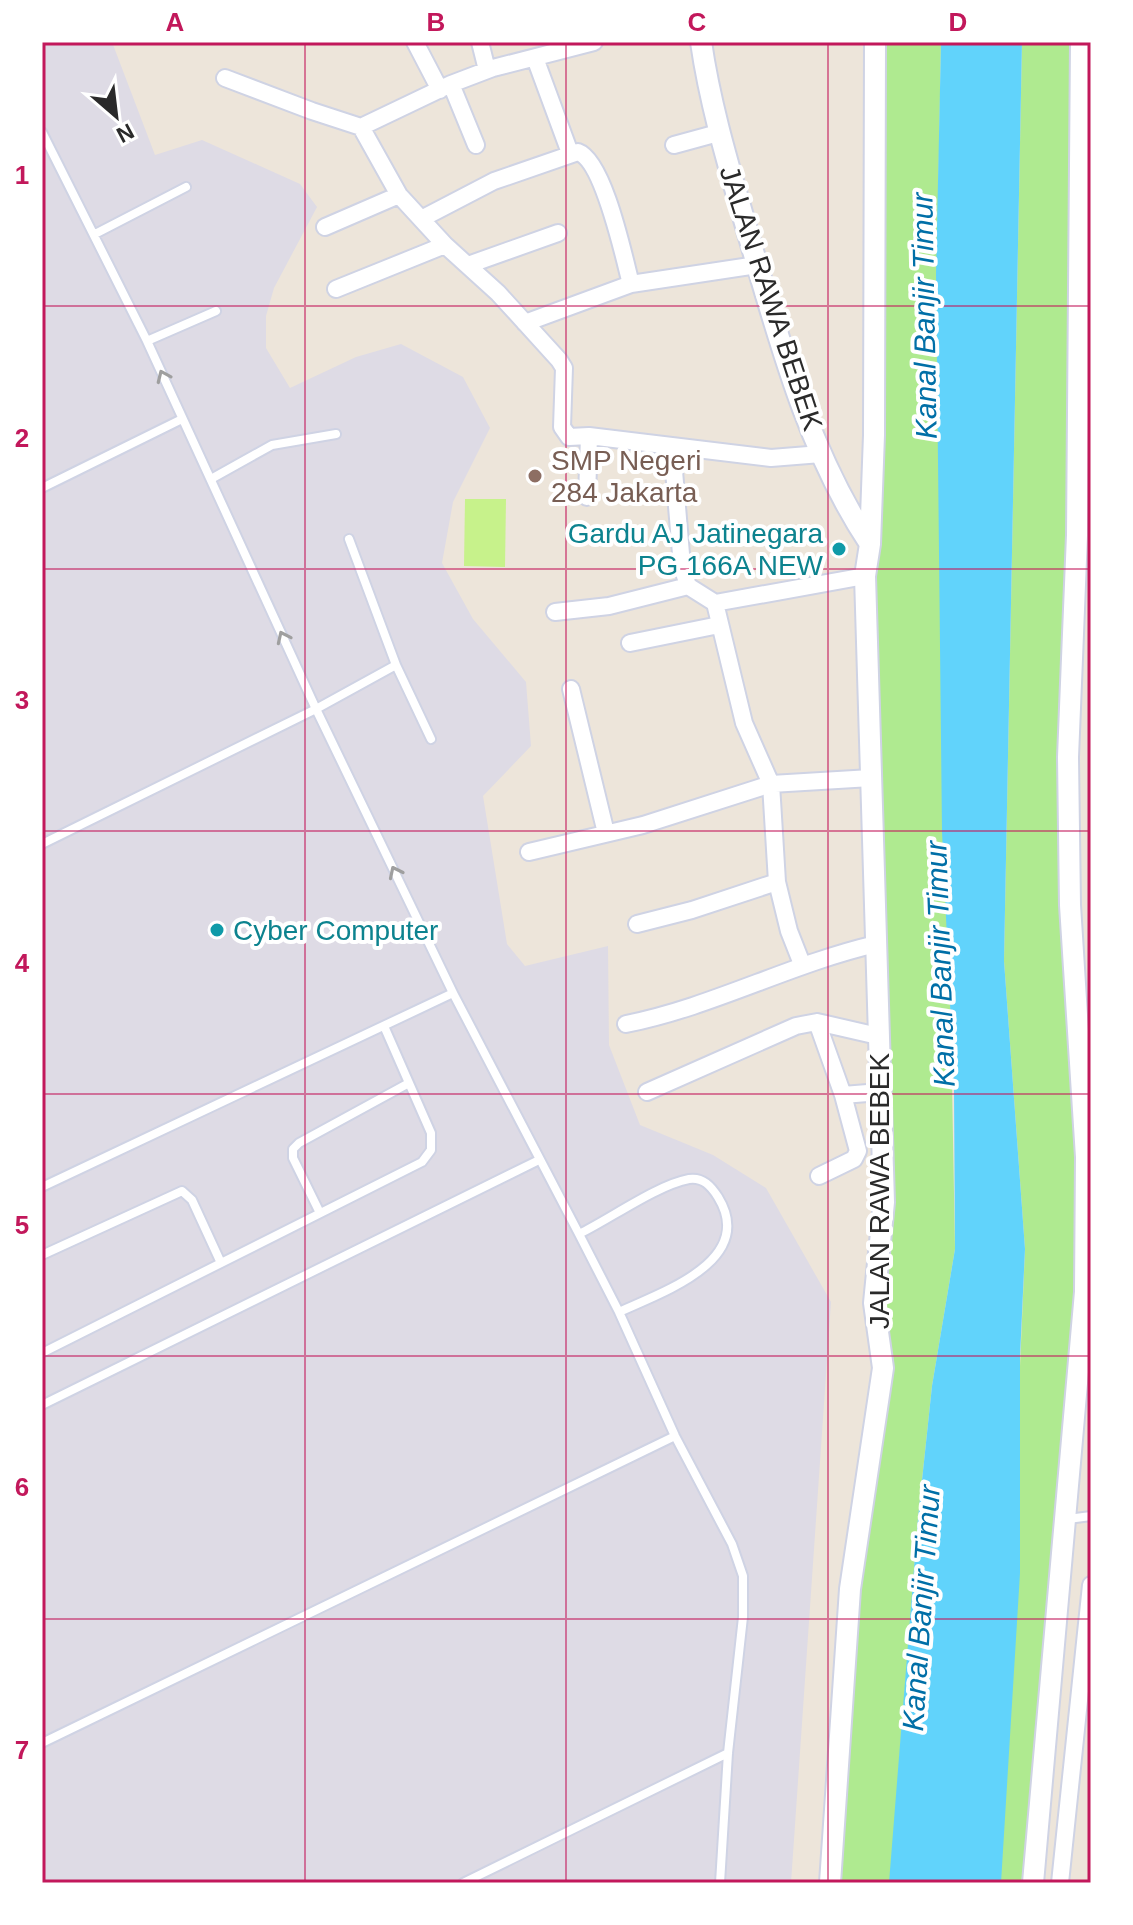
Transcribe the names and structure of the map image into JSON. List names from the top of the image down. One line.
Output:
{"streets":{"street":["JALAN RAWA BEBEK"]},"water":["Kanal Banjir Timur"],"places":["SMP Negeri 284 Jakarta","Gardu AJ Jatinegara PG 166A NEW","Cyber Computer"],"north":"bottom right","grid":{"columns":["A","B","C","D"],"rows":["1","2","3","4","5","6","7"]}}
